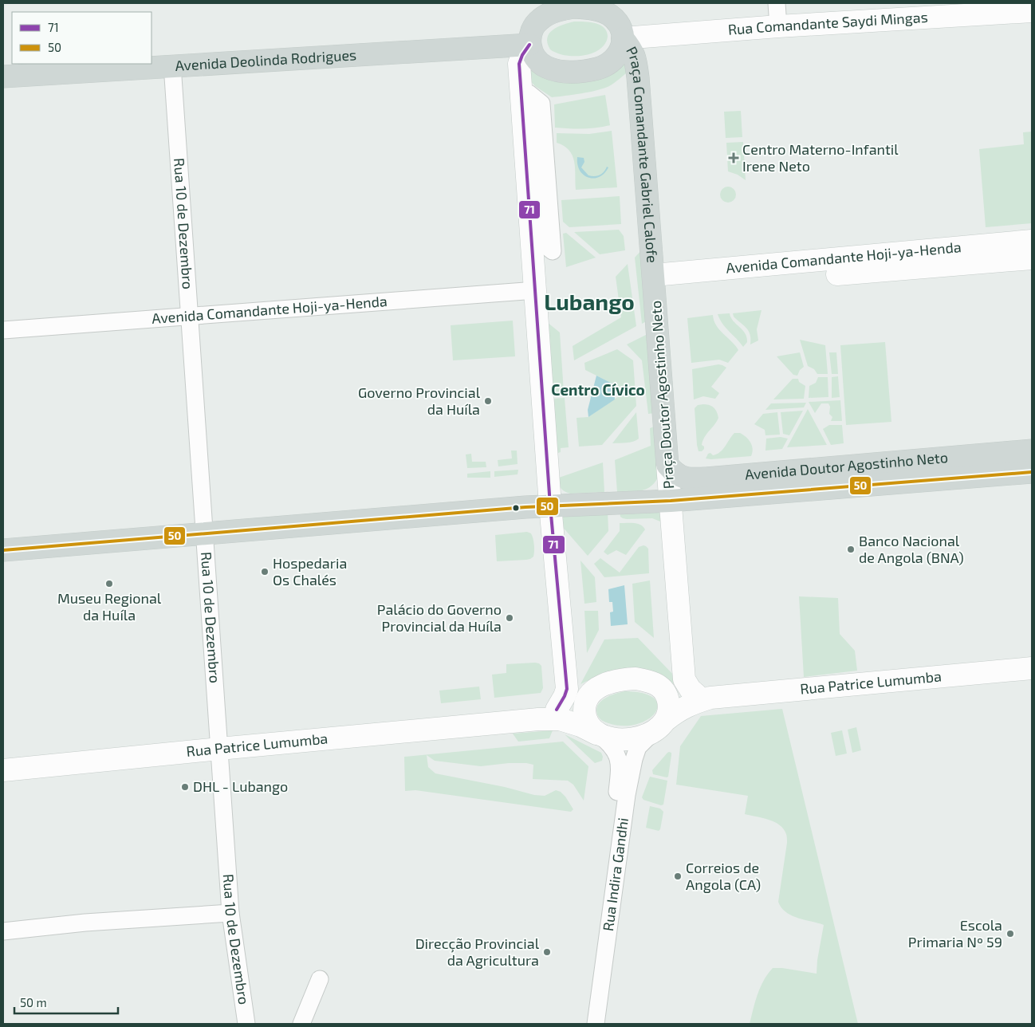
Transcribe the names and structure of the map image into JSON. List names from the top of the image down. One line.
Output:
{"streets":{"main road":["Avenida Deolinda Rodrigues","Praça Comandante Gabriel Calofe","Praça Doutor Agostinho Neto","Avenida Doutor Agostinho Neto"],"street":["Rua Comandante Saydi Mingas","Rua 10 de Dezembro","Avenida Comandante Hoji-ya-Henda","Rua Patrice Lumumba","Rua Indira Gandhi"]},"crossings":[["Rua Comandante Saydi Mingas","Avenida Deolinda Rodrigues"],["Rua Comandante Saydi Mingas","Praça Comandante Gabriel Calofe"],["Avenida Deolinda Rodrigues","Praça Comandante Gabriel Calofe"],["Avenida Deolinda Rodrigues","Rua 10 de Dezembro"],["Praça Comandante Gabriel Calofe","Avenida Comandante Hoji-ya-Henda"],["Praça Comandante Gabriel Calofe","Praça Doutor Agostinho Neto"],["Rua 10 de Dezembro","Avenida Comandante Hoji-ya-Henda"],["Rua 10 de Dezembro","Avenida Doutor Agostinho Neto"],["Rua 10 de Dezembro","Rua Patrice Lumumba"],["Avenida Comandante Hoji-ya-Henda","Praça Doutor Agostinho Neto"],["Praça Doutor Agostinho Neto","Avenida Doutor Agostinho Neto"],["Praça Doutor Agostinho Neto","Rua Patrice Lumumba"],["Rua Patrice Lumumba","Rua Indira Gandhi"]],"districts":["Lubango","Centro Cívico"],"places":{"health":["Centro Materno-Infantil Irene Neto"],"other":["Governo Provincial da Huíla","Banco Nacional de Angola (BNA)","Hospedaria Os Chalés","Museu Regional da Huíla","Palácio do Governo Provincial da Huíla","DHL - Lubango","Correios de Angola (CA)","Escola Primaria Nº 59","Direcção Provincial da Agricultura"]},"lines":["transit line 71","transit line 50"],"legend":["71","50"],"scale_bar":"50 m"}
